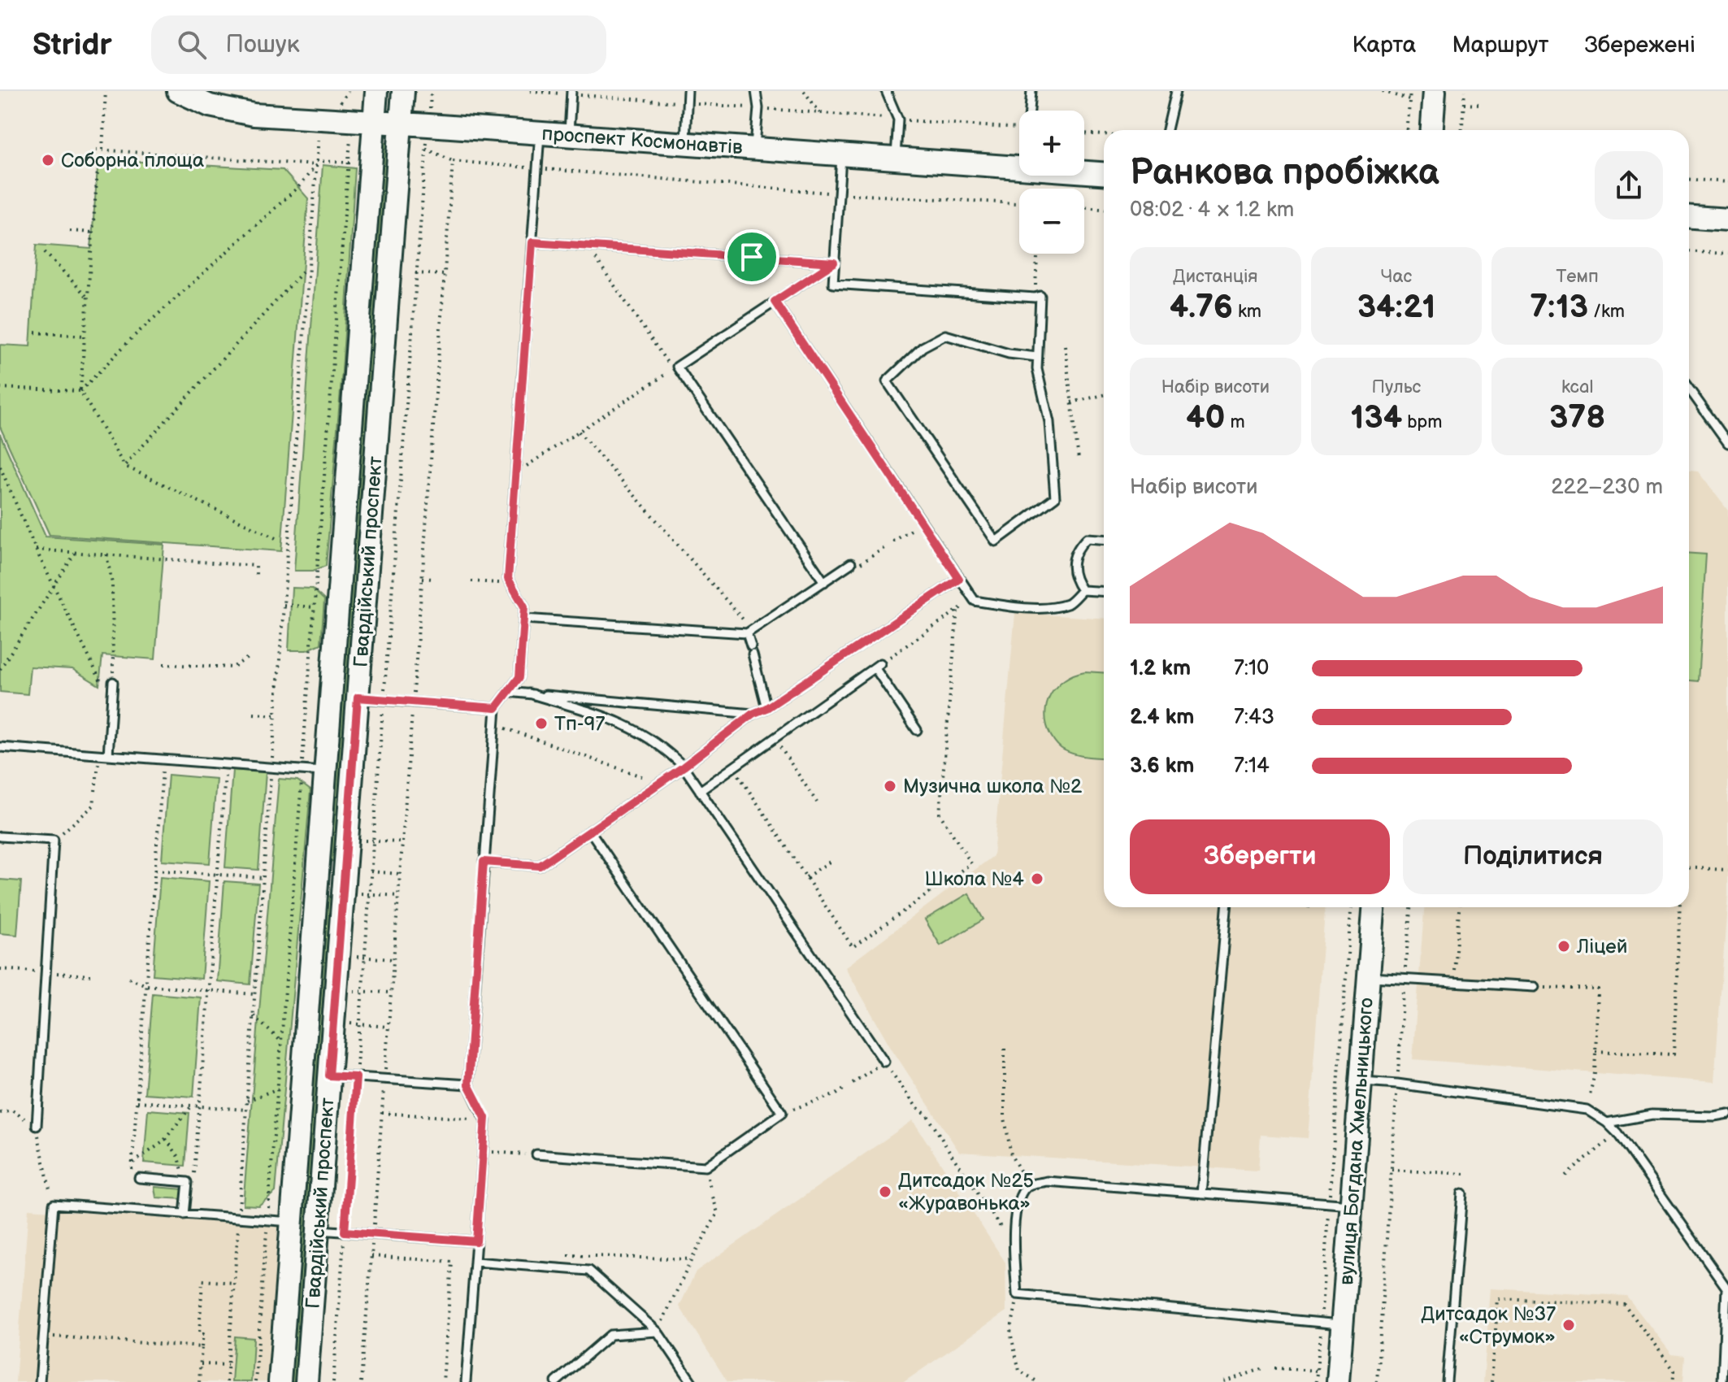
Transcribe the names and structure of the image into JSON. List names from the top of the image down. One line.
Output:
{"streets":{"main road":["проспект Космонавтів","Гвардійський проспект","вулиця Богдана Хмельницького"]},"crossings":[["проспект Космонавтів","Гвардійський проспект"]],"places":["Соборна площа","Тп-97","Музична школа №2","Школа №4","Ліцей","Дитсадок №25 «Журавонька»","Дитсадок №37 «Струмок»"],"page":{"header":"Stridr","search":"Пошук","nav":["Карта","Маршрут","Збережені"],"map_buttons":["+","−"],"heading":["Ранкова пробіжка","08:02 · 4 × 1.2 km"],"stats":[["Дистанція","4.76 km"],["Час","34:21"],["Темп","7:13 /km"],["Набір висоти","40 m"],["Пульс","134 bpm"],["kcal","378"]],"chart":["Набір висоти","222–230 m"],"list":[{"name":"1.2 km","note":"7:10"},{"name":"2.4 km","note":"7:43"},{"name":"3.6 km","note":"7:14"}],"buttons":["Зберегти","Поділитися"]}}
